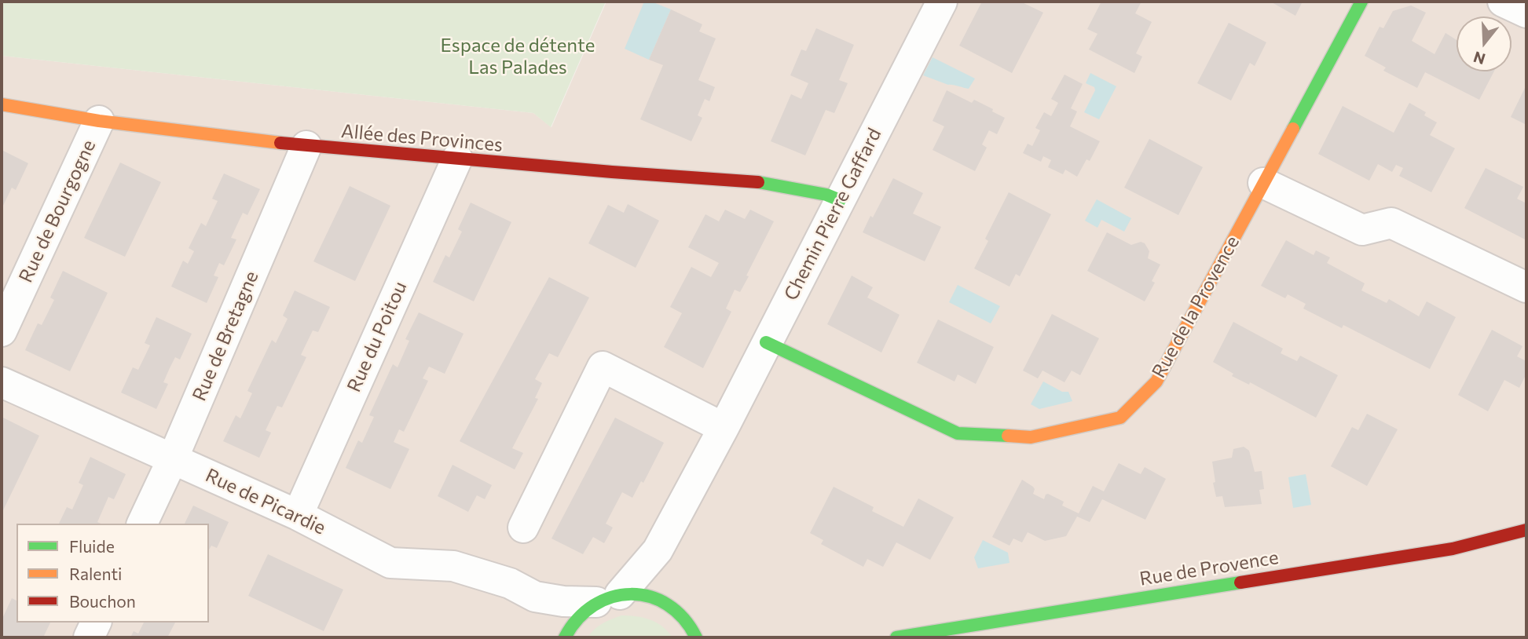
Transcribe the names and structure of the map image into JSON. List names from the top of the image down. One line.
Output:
{"streets":{"street":["Allée des Provinces","Rue de Bourgogne","Chemin Pierre Gaffard","Rue de la Provence","Rue de Bretagne","Rue du Poitou","Rue de Picardie","Rue de Provence"]},"crossings":[["Allée des Provinces","Rue de Bourgogne"],["Allée des Provinces","Chemin Pierre Gaffard"],["Allée des Provinces","Rue de Bretagne"],["Allée des Provinces","Rue du Poitou"],["Chemin Pierre Gaffard","Rue de la Provence"],["Chemin Pierre Gaffard","Rue de Picardie"],["Rue de Bretagne","Rue de Picardie"],["Rue du Poitou","Rue de Picardie"]],"parks":["Espace de détente Las Palades"],"legend":["Fluide","Ralenti","Bouchon"],"north":"bottom"}
